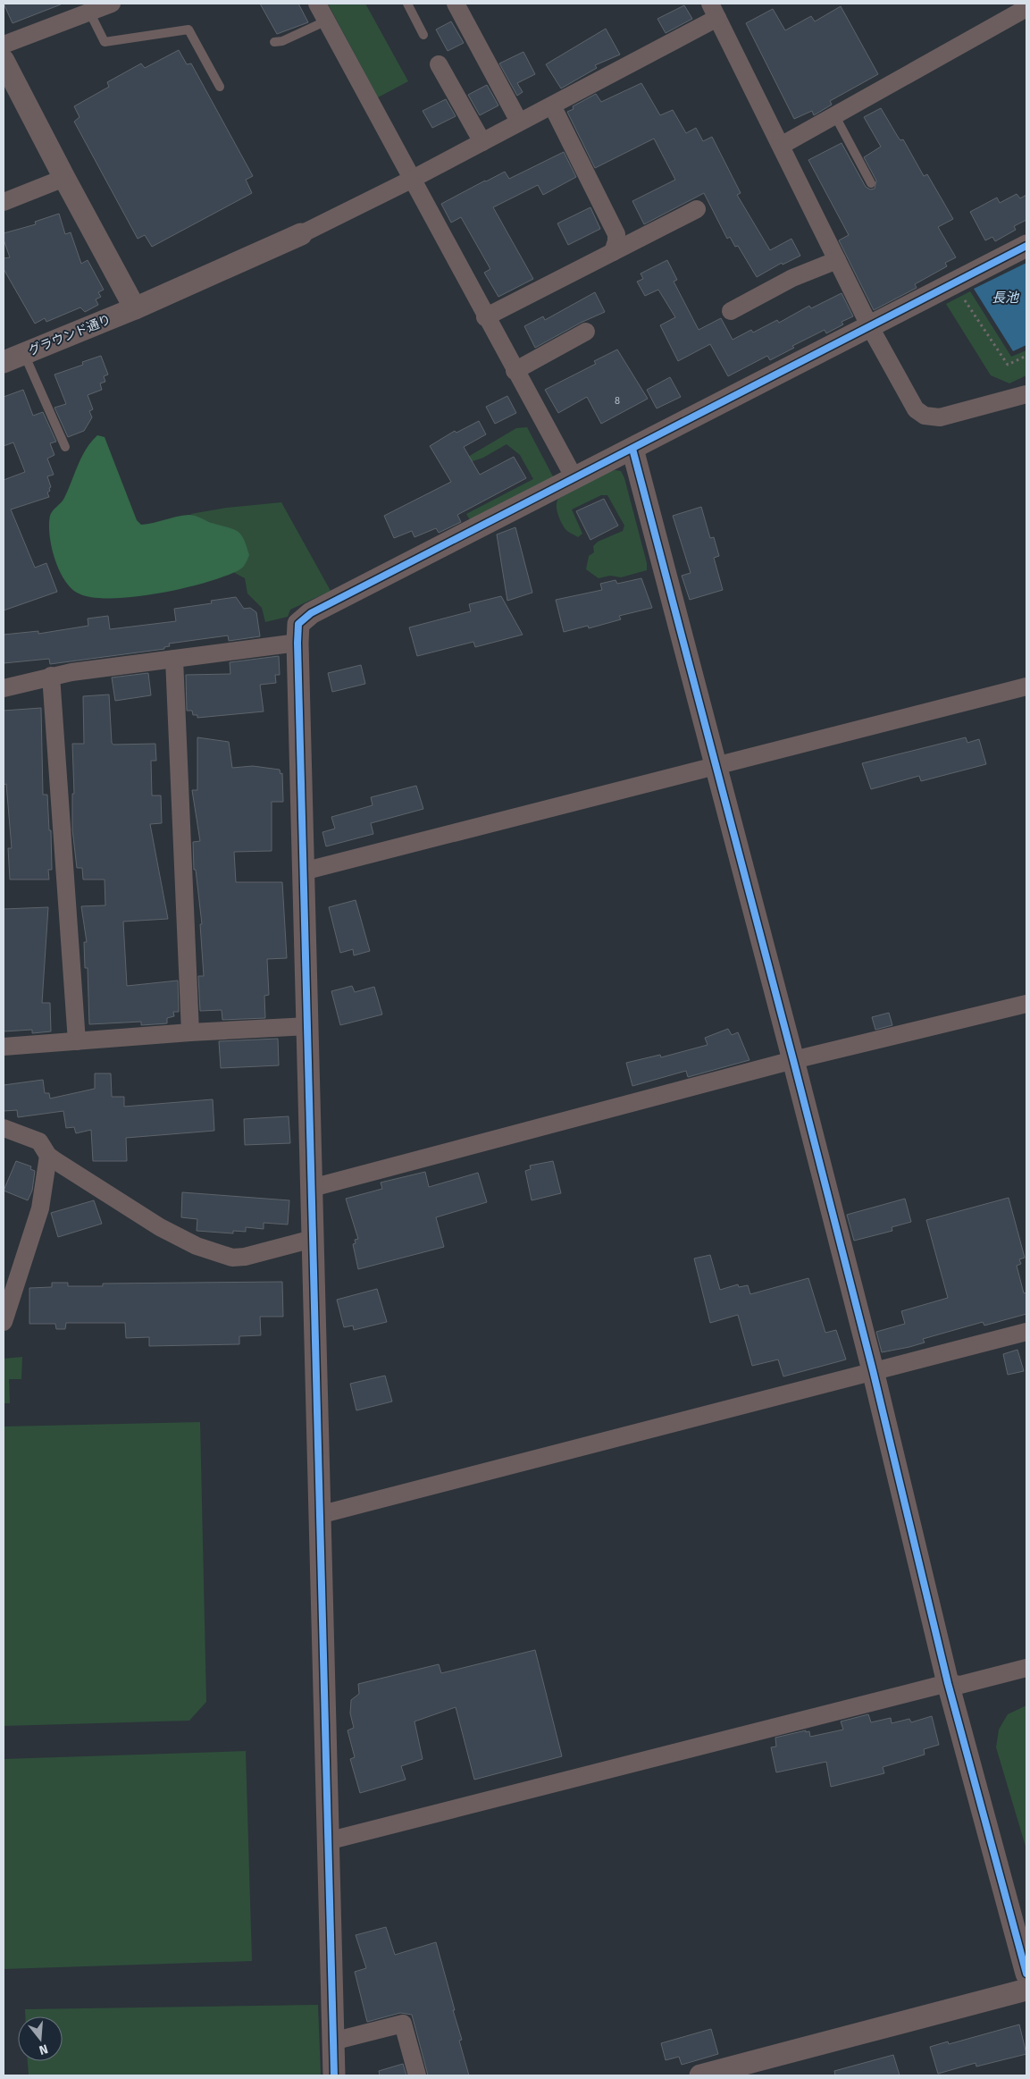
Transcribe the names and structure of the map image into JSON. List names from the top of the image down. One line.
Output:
{"streets":{"street":["グラウンド通り"]},"water":["長池"],"house_numbers":["8"],"north":"bottom"}
